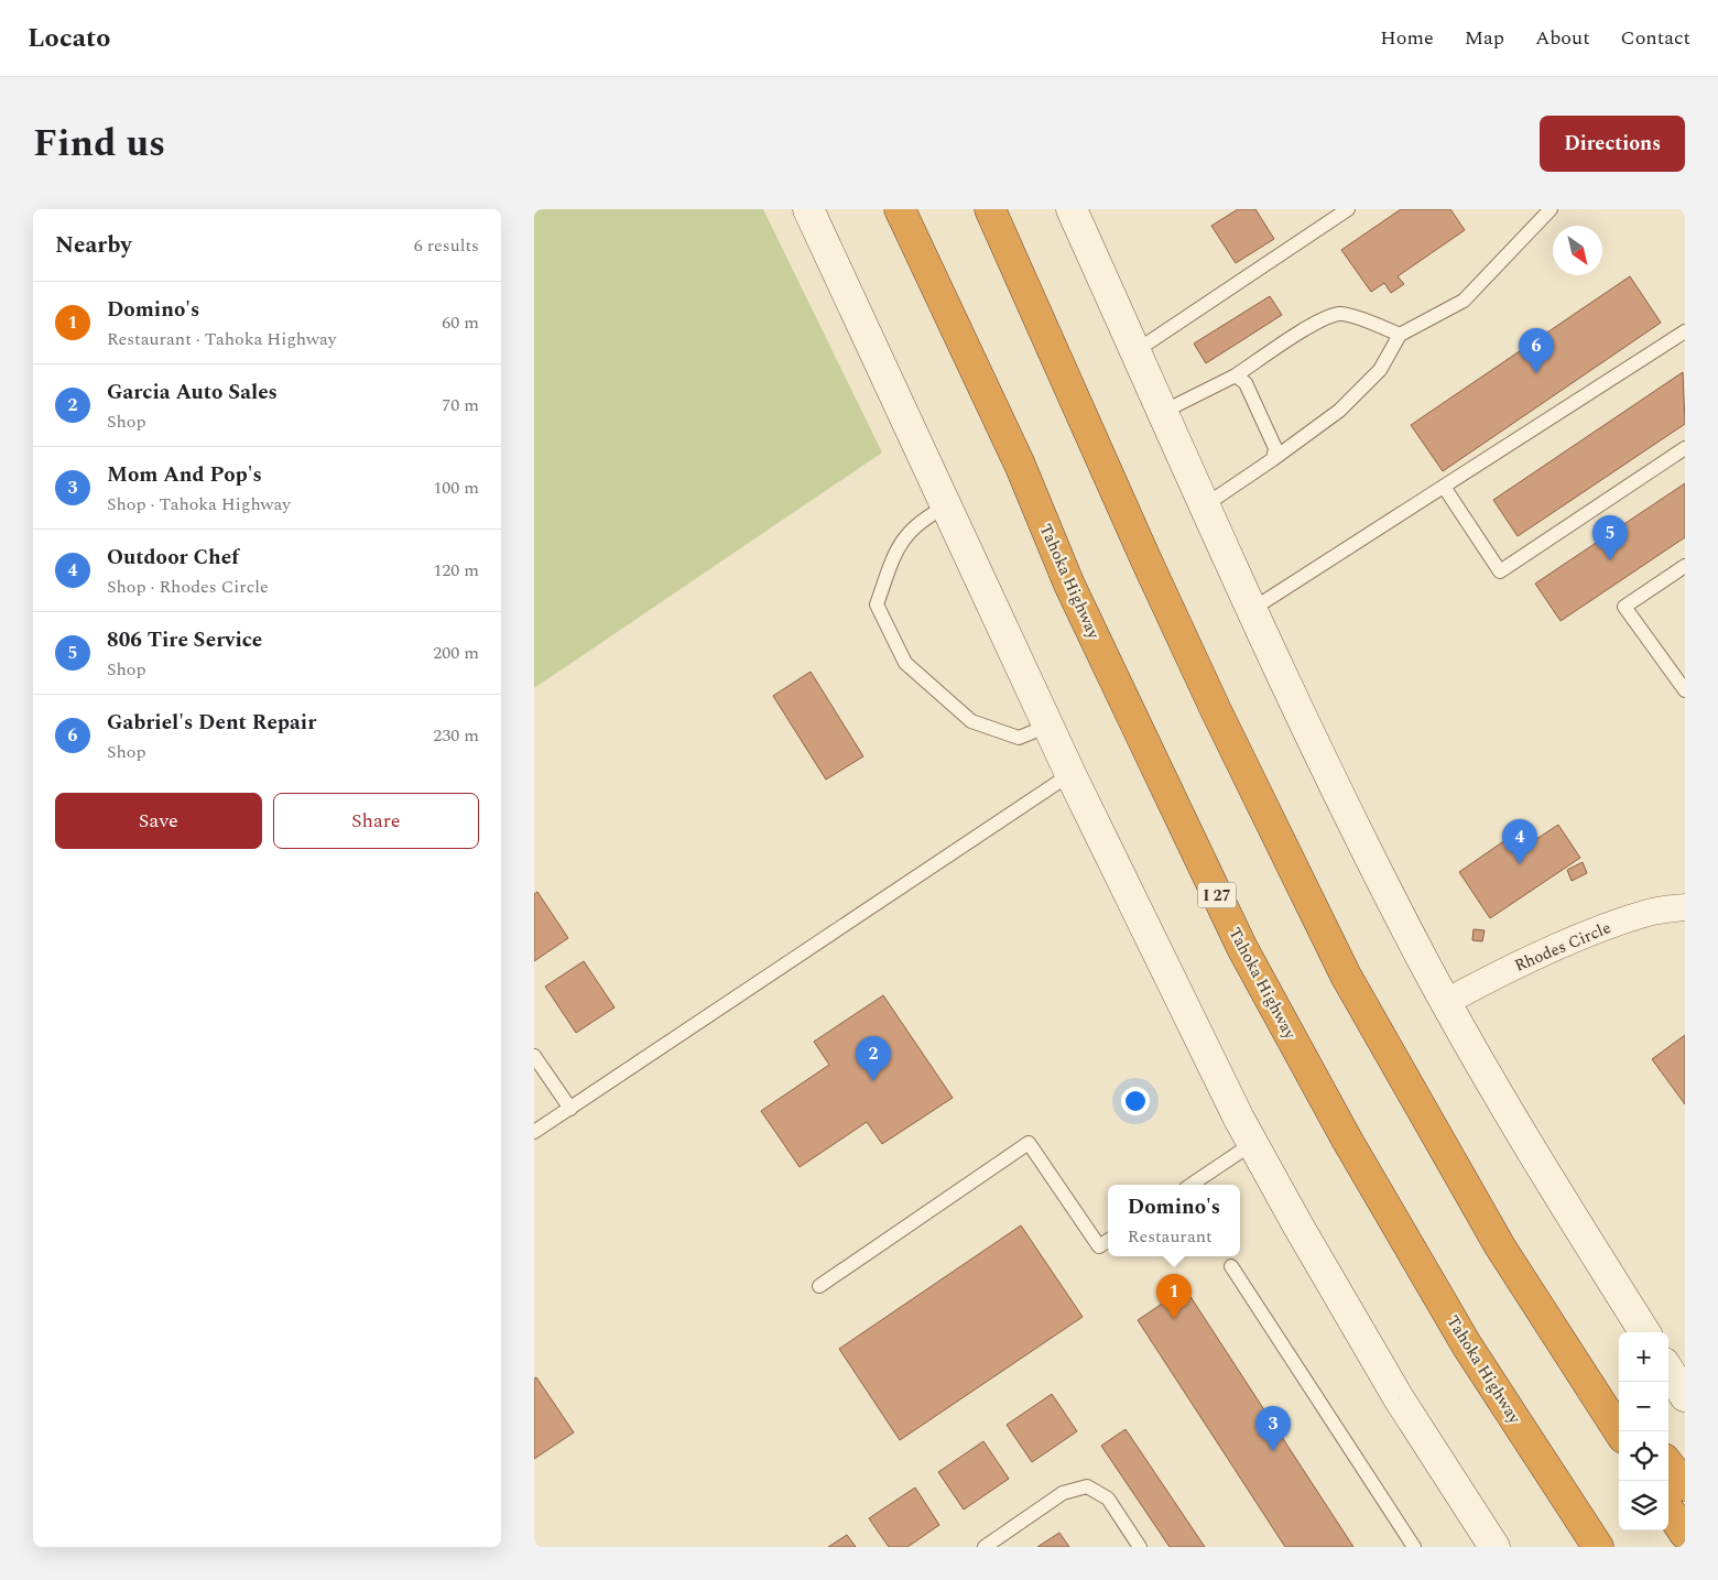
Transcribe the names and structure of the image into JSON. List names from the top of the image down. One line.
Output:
{"streets":{"highway":["Tahoka Highway","I 27"],"street":["Rhodes Circle"]},"north":"bottom right","page":{"header":"Locato","nav":["Home","Map","About","Contact"],"title":"Find us","buttons":["Directions",["Save","Share"]],"heading":["Nearby","6 results"],"list":[{"mark":"1","name":"Domino's","note":"Restaurant · Tahoka Highway","value":"60 m"},{"mark":"2","name":"Garcia Auto Sales","note":"Shop","value":"70 m"},{"mark":"3","name":"Mom And Pop's","note":"Shop · Tahoka Highway","value":"100 m"},{"mark":"4","name":"Outdoor Chef","note":"Shop · Rhodes Circle","value":"120 m"},{"mark":"5","name":"806 Tire Service","note":"Shop","value":"200 m"},{"mark":"6","name":"Gabriel's Dent Repair","note":"Shop","value":"230 m"}],"pins":["6","5","4","2","1","3"],"popup":["Domino's","Restaurant"],"map_buttons":["+","−"]}}
